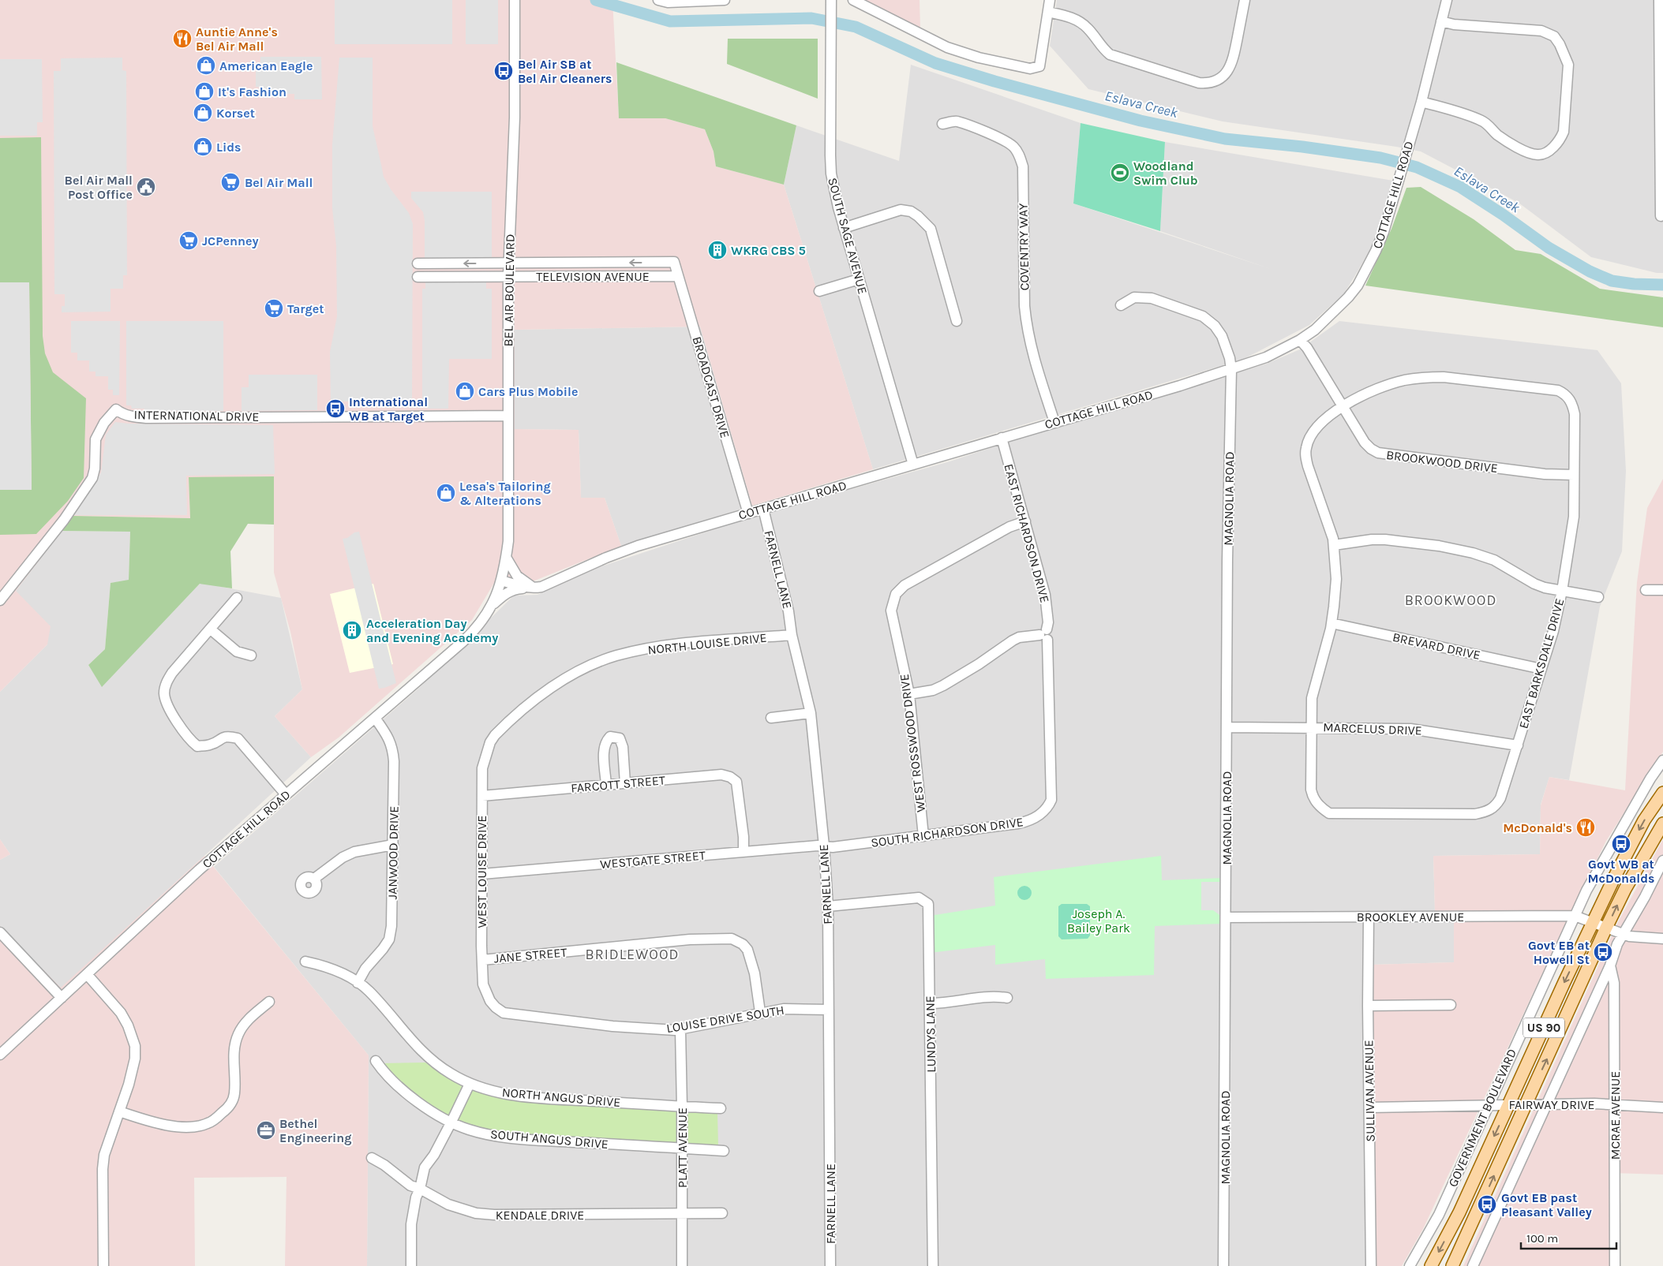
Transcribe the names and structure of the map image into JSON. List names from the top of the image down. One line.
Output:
{"streets":{"main road":["US 90","GOVERNMENT BOULEVARD"],"street":["COTTAGE HILL ROAD","SOUTH SAGE AVENUE","COVENTRY WAY","TELEVISION AVENUE","BEL AIR BOULEVARD","BROADCAST DRIVE","INTERNATIONAL DRIVE","BROOKWOOD DRIVE","MAGNOLIA ROAD","EAST RICHARDSON DRIVE","FARNELL LANE","NORTH LOUISE DRIVE","BREVARD DRIVE","EAST BARKSDALE DRIVE","MARCELUS DRIVE","WEST ROSSWOOD DRIVE","FARCOTT STREET","SOUTH RICHARDSON DRIVE","JANWOOD DRIVE","WESTGATE STREET","WEST LOUISE DRIVE","BROOKLEY AVENUE","JANE STREET","LOUISE DRIVE SOUTH","LUNDYS LANE","SULLIVAN AVENUE","NORTH ANGUS DRIVE","FAIRWAY DRIVE","MCRAE AVENUE","SOUTH ANGUS DRIVE","PLATT AVENUE","KENDALE DRIVE"]},"crossings":[["COTTAGE HILL ROAD","SOUTH SAGE AVENUE"],["COTTAGE HILL ROAD","COVENTRY WAY"],["COTTAGE HILL ROAD","BEL AIR BOULEVARD"],["COTTAGE HILL ROAD","BROADCAST DRIVE"],["COTTAGE HILL ROAD","BROOKWOOD DRIVE"],["COTTAGE HILL ROAD","MAGNOLIA ROAD"],["COTTAGE HILL ROAD","EAST RICHARDSON DRIVE"],["COTTAGE HILL ROAD","FARNELL LANE"],["COTTAGE HILL ROAD","JANWOOD DRIVE"],["TELEVISION AVENUE","BEL AIR BOULEVARD"],["TELEVISION AVENUE","BROADCAST DRIVE"],["BEL AIR BOULEVARD","INTERNATIONAL DRIVE"],["BROOKWOOD DRIVE","EAST BARKSDALE DRIVE"],["MAGNOLIA ROAD","MARCELUS DRIVE"],["MAGNOLIA ROAD","BROOKLEY AVENUE"],["EAST RICHARDSON DRIVE","WEST ROSSWOOD DRIVE"],["EAST RICHARDSON DRIVE","SOUTH RICHARDSON DRIVE"],["FARNELL LANE","NORTH LOUISE DRIVE"],["FARNELL LANE","SOUTH RICHARDSON DRIVE"],["FARNELL LANE","WESTGATE STREET"],["FARNELL LANE","LOUISE DRIVE SOUTH"],["FARNELL LANE","LUNDYS LANE"],["NORTH LOUISE DRIVE","WEST LOUISE DRIVE"],["BREVARD DRIVE","EAST BARKSDALE DRIVE"],["EAST BARKSDALE DRIVE","MARCELUS DRIVE"],["WEST ROSSWOOD DRIVE","SOUTH RICHARDSON DRIVE"],["FARCOTT STREET","WESTGATE STREET"],["FARCOTT STREET","WEST LOUISE DRIVE"],["SOUTH RICHARDSON DRIVE","WESTGATE STREET"],["JANWOOD DRIVE","NORTH ANGUS DRIVE"],["WESTGATE STREET","WEST LOUISE DRIVE"],["WEST LOUISE DRIVE","JANE STREET"],["WEST LOUISE DRIVE","LOUISE DRIVE SOUTH"],["BROOKLEY AVENUE","US 90"],["BROOKLEY AVENUE","SULLIVAN AVENUE"],["BROOKLEY AVENUE","GOVERNMENT BOULEVARD"],["JANE STREET","LOUISE DRIVE SOUTH"],["LOUISE DRIVE SOUTH","PLATT AVENUE"],["US 90","FAIRWAY DRIVE"],["SULLIVAN AVENUE","FAIRWAY DRIVE"],["NORTH ANGUS DRIVE","PLATT AVENUE"],["FAIRWAY DRIVE","MCRAE AVENUE"],["FAIRWAY DRIVE","GOVERNMENT BOULEVARD"],["SOUTH ANGUS DRIVE","PLATT AVENUE"],["PLATT AVENUE","KENDALE DRIVE"]],"districts":["BROOKWOOD","BRIDLEWOOD"],"water":["Eslava Creek"],"parks":["Joseph A. Bailey Park"],"places":{"restaurant":["Auntie Anne's Bel Air Mall","McDonald's"],"shop":["American Eagle","It's Fashion","Korset","Lids","Cars Plus Mobile","Lesa's Tailoring & Alterations"],"bus stop":["Bel Air SB at Bel Air Cleaners","International WB at Target","Govt WB at McDonalds","Govt EB at Howell St","Govt EB past Pleasant Valley"],"sports":["Woodland Swim Club"],"supermarket":["Bel Air Mall","JCPenney","Target"],"public building":["Bel Air Mall Post Office"],"building":["WKRG CBS 5","Acceleration Day and Evening Academy"],"office":["Bethel Engineering"]},"scale_bar":"100 m"}
